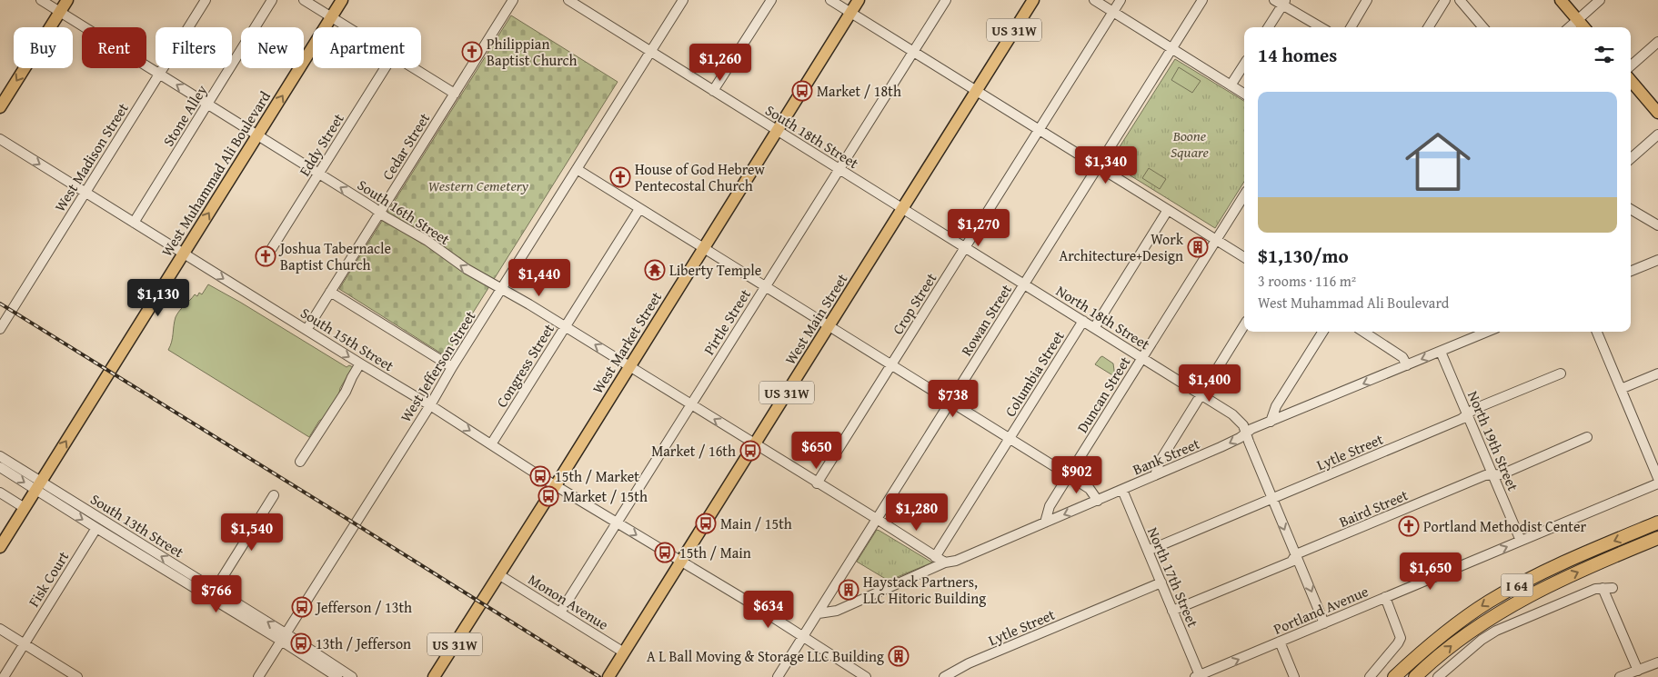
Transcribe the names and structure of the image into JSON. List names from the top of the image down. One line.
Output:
{"streets":{"highway":["I 64"],"main road":["US 31W","West Muhammad Ali Boulevard","West Main Street","West Market Street"],"street":["Stone Alley","South 18th Street","Eddy Street","Cedar Street","West Madison Street","South 16th Street","Crop Street","North 18th Street","Rowan Street","Pirtle Street","South 15th Street","Congress Street","West Jefferson Street","Columbia Street","Duncan Street","North 19th Street","Lytle Street","Bank Street","Baird Street","South 13th Street","North 17th Street","Fisk Court","Monon Avenue","Portland Avenue"]},"crossings":[["Stone Alley","South 16th Street"],["Stone Alley","South 15th Street"],["South 18th Street","North 18th Street"],["South 18th Street","West Main Street"],["South 18th Street","Pirtle Street"],["South 18th Street","West Market Street"],["South 18th Street","West Jefferson Street"],["Eddy Street","South 16th Street"],["Cedar Street","South 16th Street"],["Cedar Street","South 15th Street"],["West Madison Street","South 16th Street"],["West Madison Street","South 15th Street"],["West Muhammad Ali Boulevard","South 16th Street"],["West Muhammad Ali Boulevard","South 15th Street"],["West Muhammad Ali Boulevard","South 13th Street"],["South 16th Street","Crop Street"],["South 16th Street","West Main Street"],["South 16th Street","Rowan Street"],["South 16th Street","Pirtle Street"],["South 16th Street","West Market Street"],["South 16th Street","Congress Street"],["South 16th Street","West Jefferson Street"],["South 16th Street","Columbia Street"],["South 16th Street","Bank Street"],["Crop Street","North 18th Street"],["North 18th Street","West Main Street"],["North 18th Street","Rowan Street"],["North 18th Street","Columbia Street"],["North 18th Street","Duncan Street"],["North 18th Street","Lytle Street"],["North 18th Street","Bank Street"],["North 18th Street","Baird Street"],["North 18th Street","Portland Avenue"],["West Main Street","South 15th Street"],["West Main Street","Monon Avenue"],["Rowan Street","South 15th Street"],["Rowan Street","Bank Street"],["Pirtle Street","South 15th Street"],["Pirtle Street","Monon Avenue"],["South 15th Street","West Market Street"],["South 15th Street","Congress Street"],["South 15th Street","West Jefferson Street"],["West Market Street","Monon Avenue"],["West Jefferson Street","South 13th Street"],["Duncan Street","Bank Street"],["North 19th Street","Lytle Street"],["North 19th Street","Bank Street"],["North 19th Street","Baird Street"],["North 19th Street","Portland Avenue"],["Lytle Street","North 17th Street"],["Bank Street","North 17th Street"],["Baird Street","North 17th Street"],["South 13th Street","Fisk Court"],["North 17th Street","Portland Avenue"]],"one_way":["West Muhammad Ali Boulevard","South 16th Street","South 15th Street","Bank Street","Portland Avenue"],"parks":["Boone Square","Western Cemetery"],"places":{"church":["Philippian Baptist Church","House of God Hebrew Pentecostal Church","Joshua Tabernacle Baptist Church","Portland Methodist Center"],"bus stop":["Market / 18th","Market / 16th","15th / Market","Market / 15th","Main / 15th","15th / Main","Jefferson / 13th","13th / Jefferson"],"building":["Work Architecture+Design","Haystack Partners, LLC Hitoric Building","A L Ball Moving & Storage LLC Building"],"temple":["Liberty Temple"]},"page":{"chip":["Buy","Rent","Filters","New","Apartment"],"heading":"14 homes","price":["$1,260","$1,340","$1,270","$1,440","$1,130","$1,400","$738","$650","$902","$1,280","$1,540","$1,650","$766","$634"],"list":[{"name":"$1,130/mo","note":"3 rooms · 116 m² · West Muhammad Ali Boulevard"}]}}
